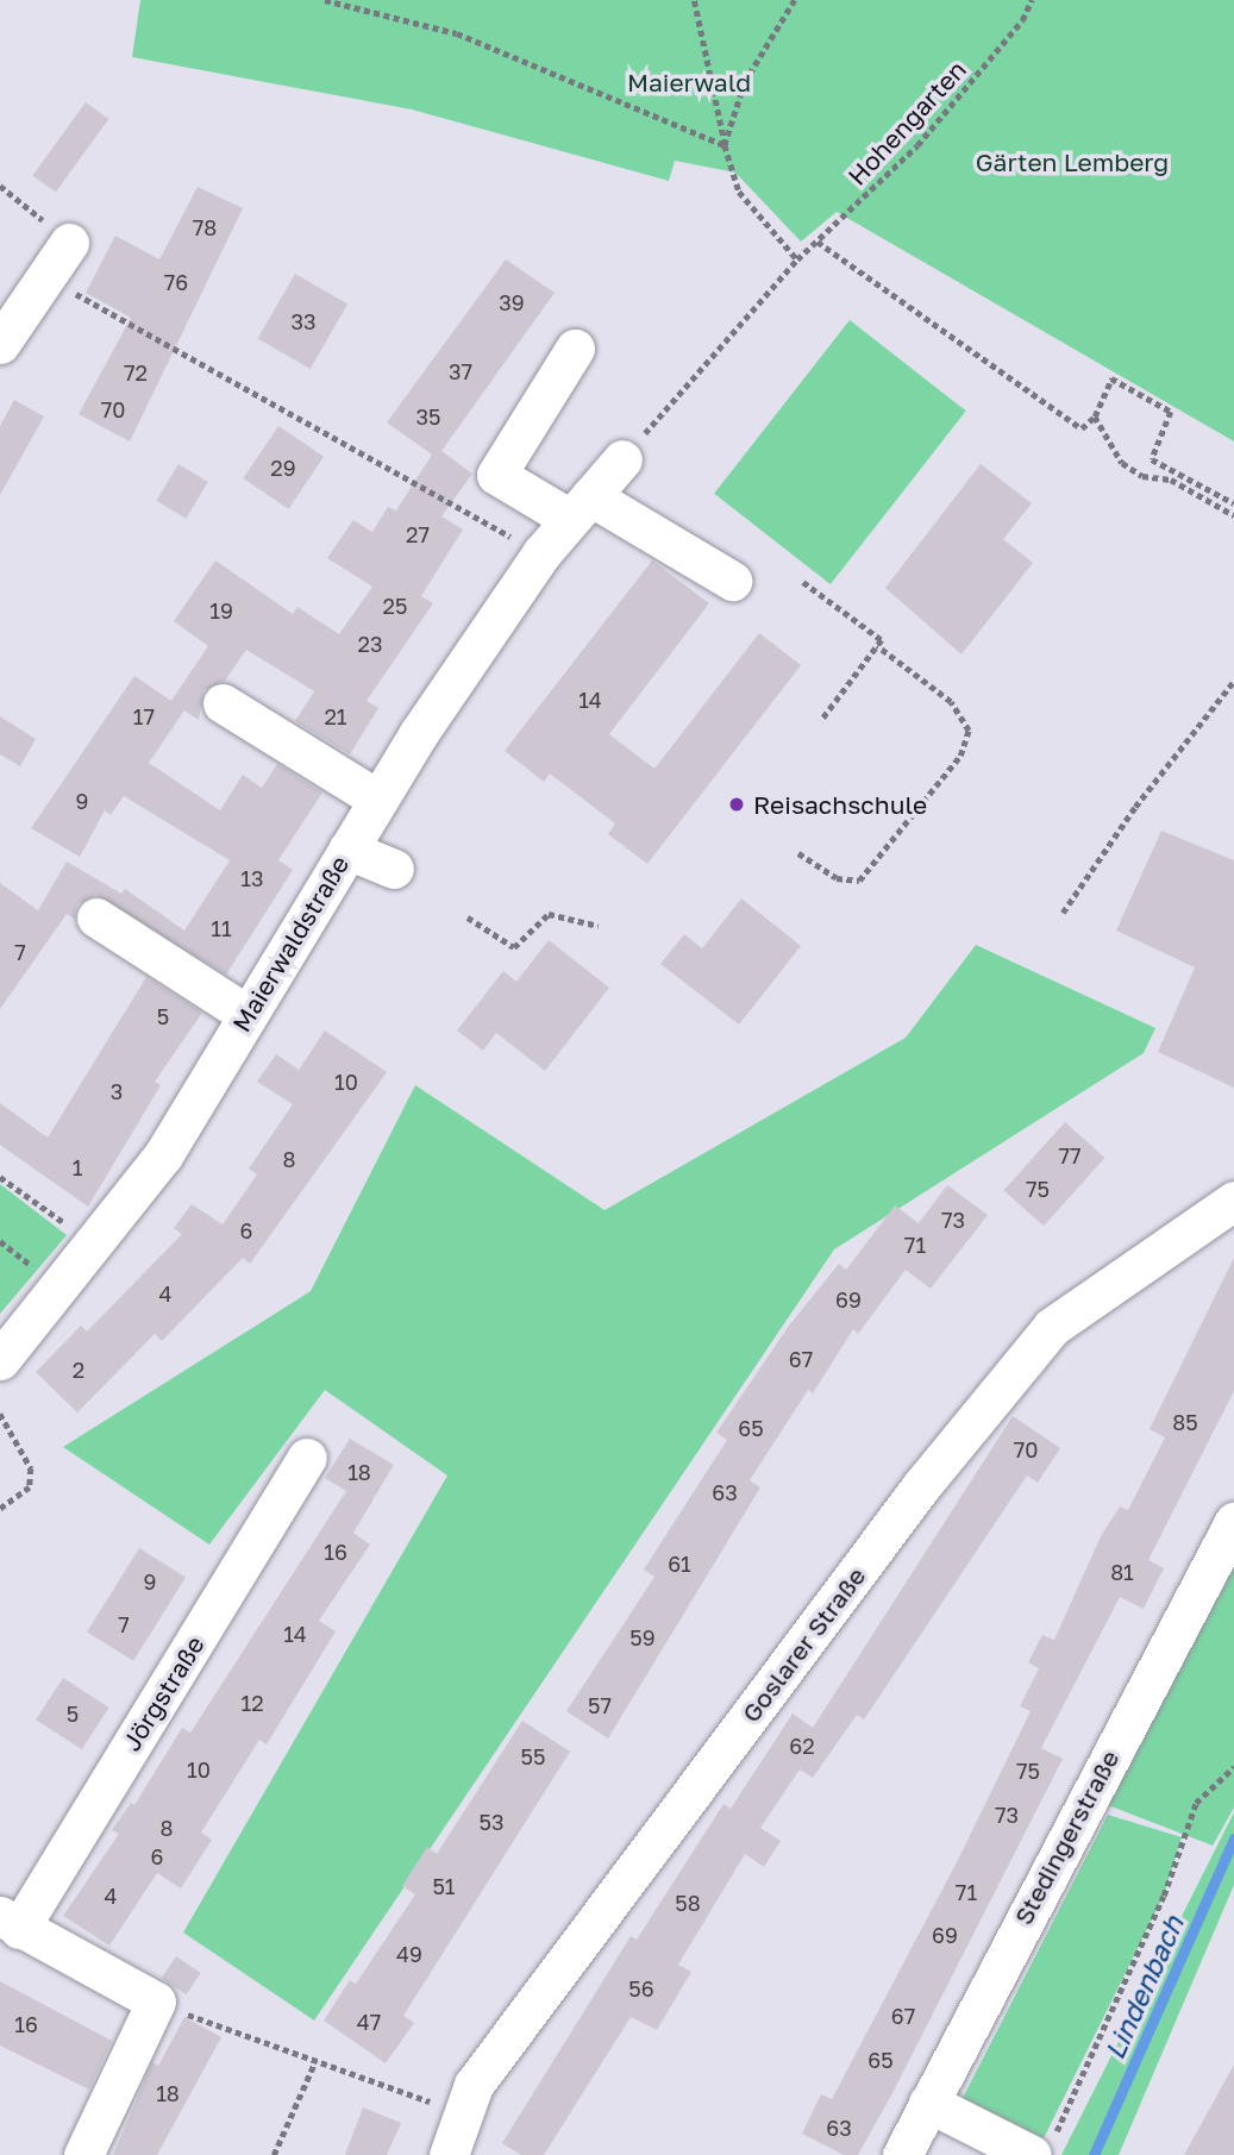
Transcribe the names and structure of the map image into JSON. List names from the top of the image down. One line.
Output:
{"streets":{"street":["Maierwaldstraße","Goslarer Straße","Jörgstraße","Stedingerstraße"],"path":["Hohengarten"]},"crossings":[["Hohengarten","Maierwaldstraße"]],"water":["Lindenbach"],"parks":["Maierwald","Gärten Lemberg"],"places":["Reisachschule"],"house_numbers":["78","76","39","33","37","72","70","35","29","27","25","19","23","14","17","21","9","13","11","7","5","10","3","77","8","1","75","73","6","71","4","69","67","2","85","65","70","18","63","16","61","81","9","7","14","59","12","57","5","62","55","10","75","73","53","8","6","51","71","4","58","69","49","56","67","47","16","65","18","63"]}
